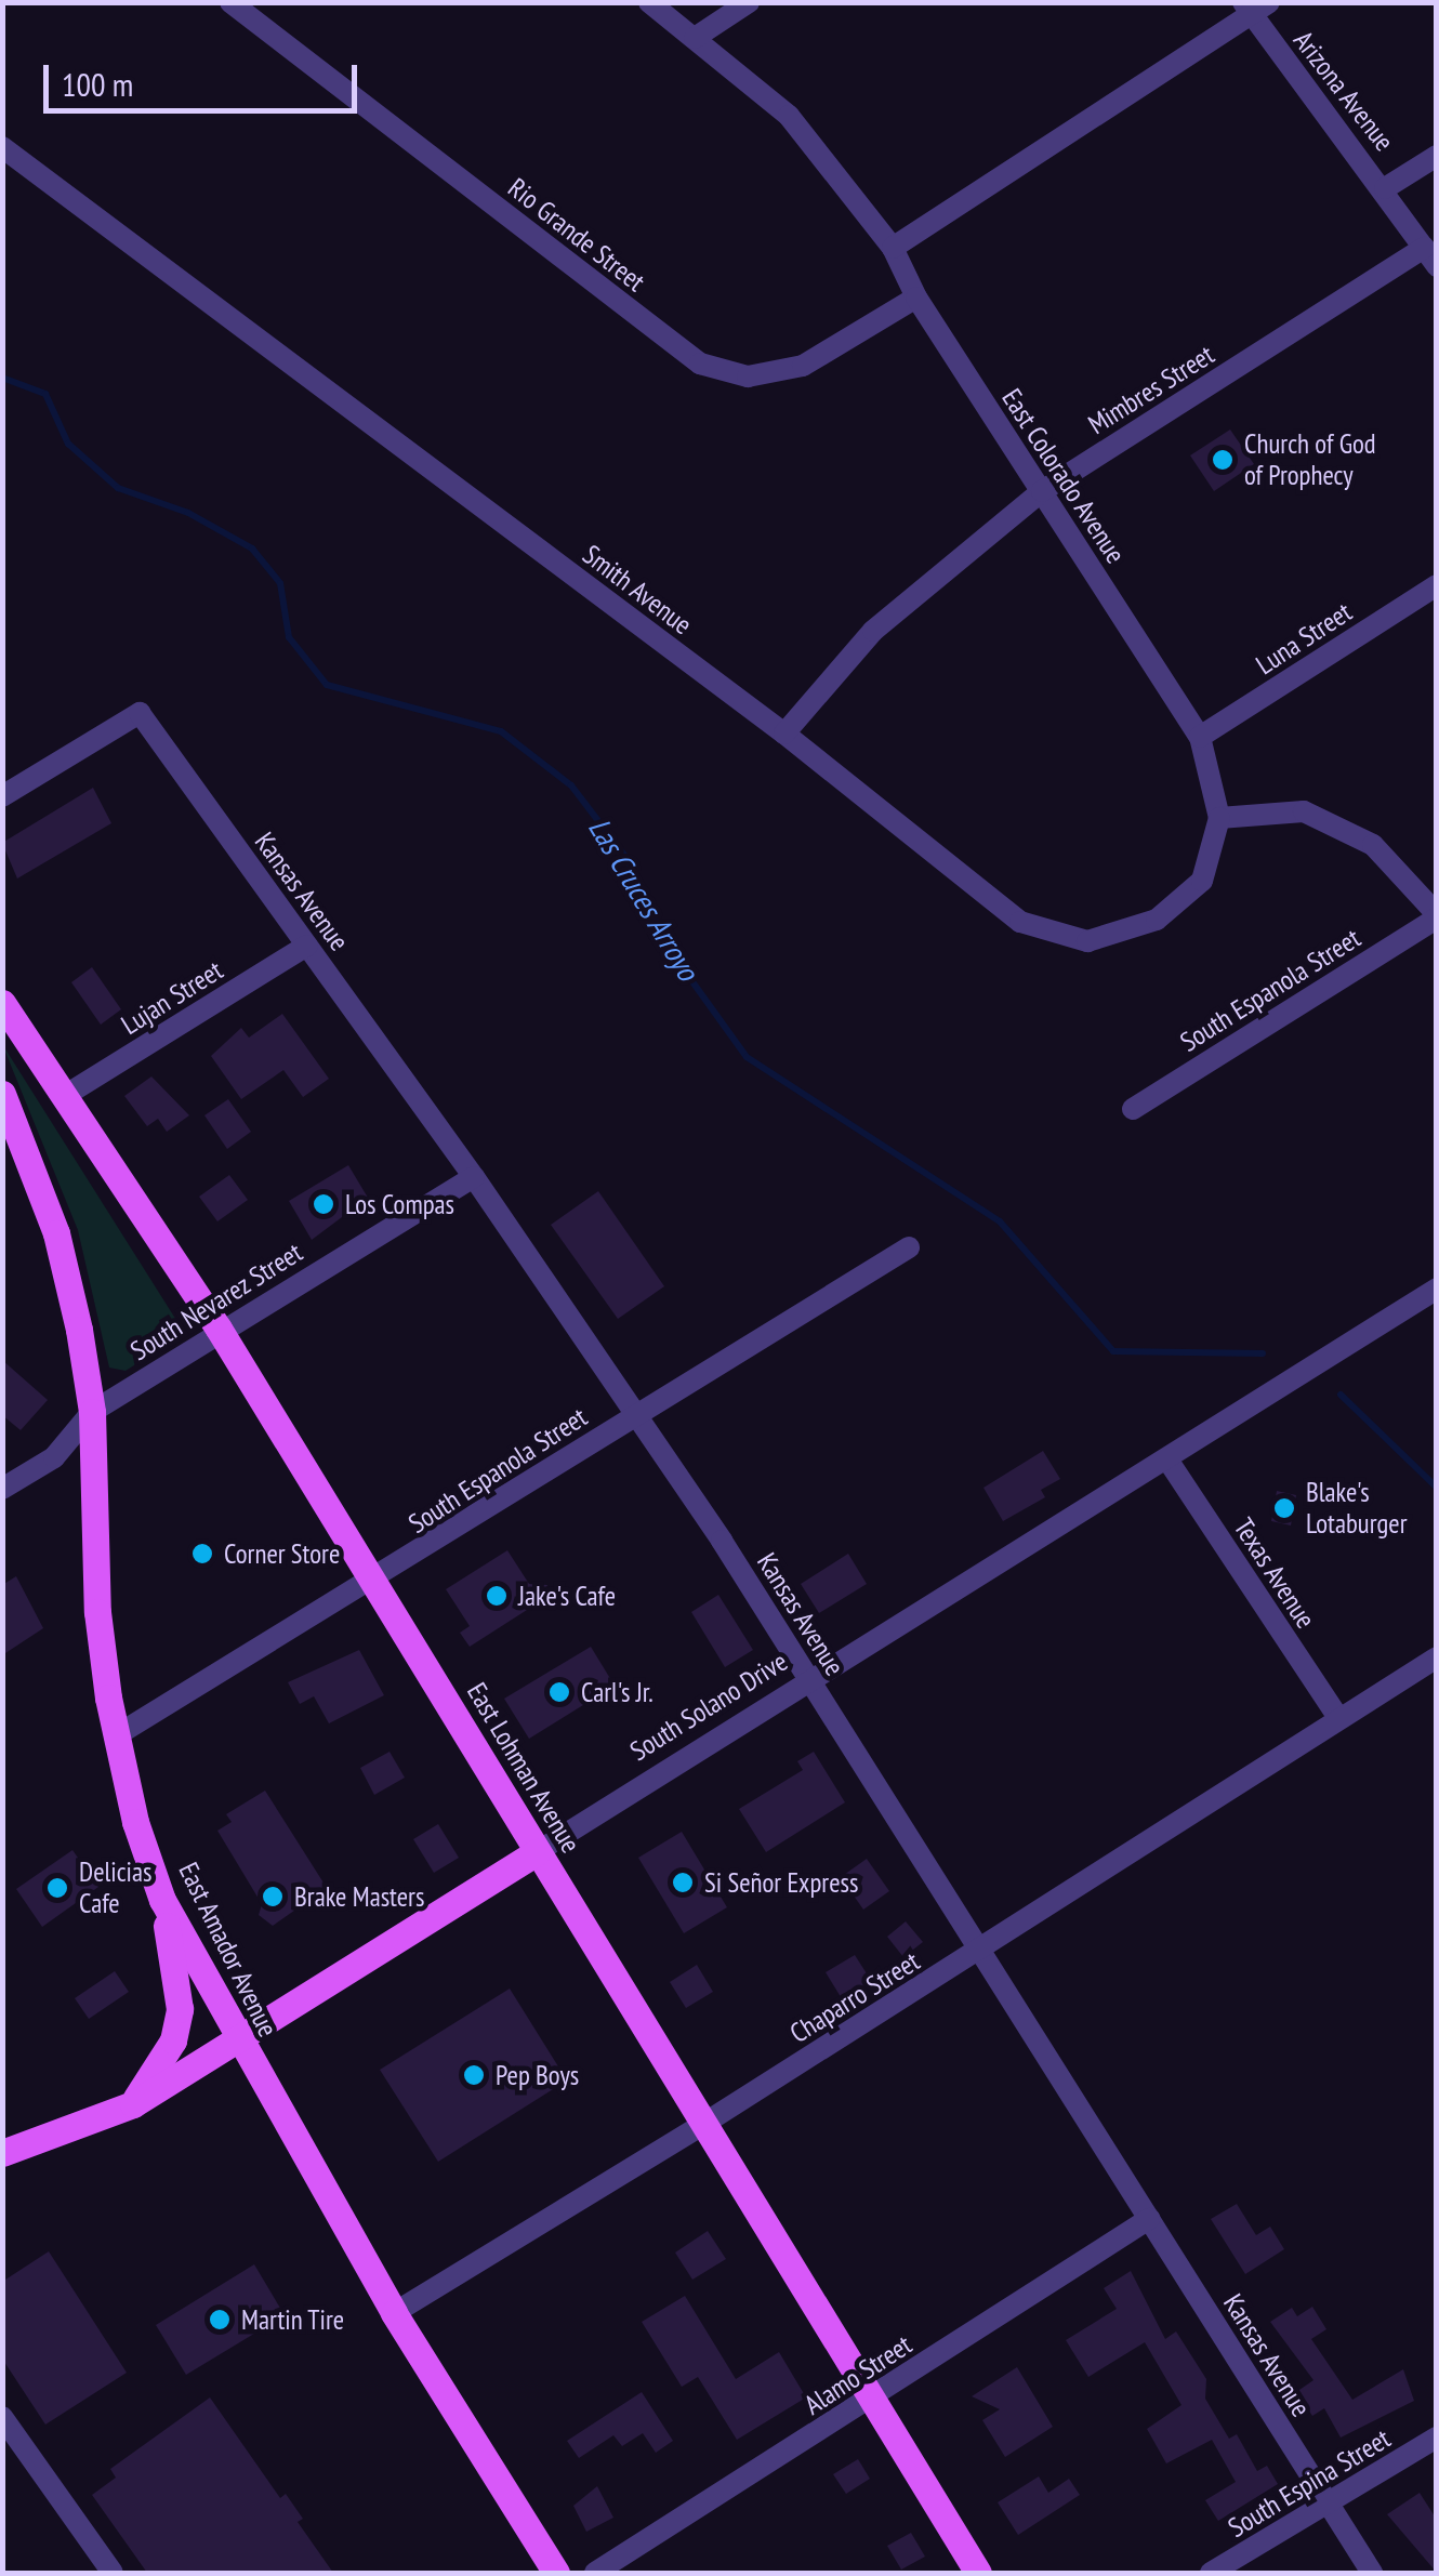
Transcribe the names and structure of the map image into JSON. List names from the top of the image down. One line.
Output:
{"streets":{"main road":["South Solano Drive","East Lohman Avenue","East Amador Avenue"],"street":["Arizona Avenue","Rio Grande Street","Mimbres Street","East Colorado Avenue","Smith Avenue","Luna Street","Kansas Avenue","South Espanola Street","Lujan Street","South Nevarez Street","Texas Avenue","Chaparro Street","Alamo Street","South Espina Street"]},"crossings":[["Arizona Avenue","Mimbres Street"],["Rio Grande Street","East Colorado Avenue"],["Mimbres Street","East Colorado Avenue"],["Mimbres Street","Smith Avenue"],["East Colorado Avenue","Smith Avenue"],["East Colorado Avenue","Luna Street"],["Kansas Avenue","South Espanola Street"],["Kansas Avenue","Lujan Street"],["Kansas Avenue","South Nevarez Street"],["Kansas Avenue","South Solano Drive"],["Kansas Avenue","Chaparro Street"],["Kansas Avenue","Alamo Street"],["Kansas Avenue","South Espina Street"],["South Espanola Street","East Lohman Avenue"],["South Espanola Street","East Amador Avenue"],["Lujan Street","East Lohman Avenue"],["South Nevarez Street","East Lohman Avenue"],["South Nevarez Street","East Amador Avenue"],["Texas Avenue","South Solano Drive"],["Texas Avenue","Chaparro Street"],["South Solano Drive","East Lohman Avenue"],["South Solano Drive","East Amador Avenue"],["East Lohman Avenue","Chaparro Street"],["East Lohman Avenue","Alamo Street"],["East Amador Avenue","Chaparro Street"]],"water":["Las Cruces Arroyo"],"places":["Church of God of Prophecy","Los Compas","Blake's Lotaburger","Corner Store","Jake's Cafe","Carl's Jr.","Si Señor Express","Delicias Cafe","Brake Masters","Pep Boys","Martin Tire"],"scale_bar":"100 m"}
